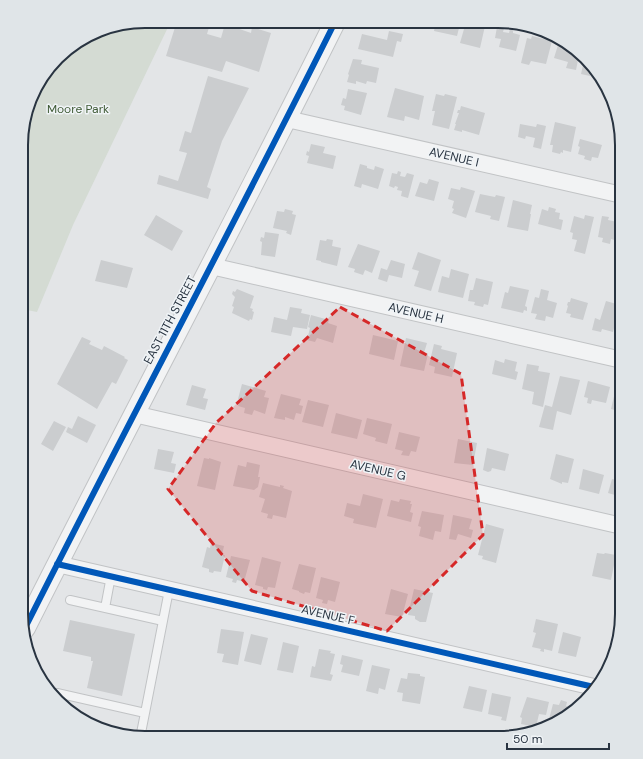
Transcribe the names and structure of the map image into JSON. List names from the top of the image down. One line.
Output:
{"streets":{"street":["AVENUE I","AVENUE H","EAST 11TH STREET","AVENUE G","AVENUE F"]},"crossings":[["AVENUE I","EAST 11TH STREET"],["AVENUE H","EAST 11TH STREET"],["EAST 11TH STREET","AVENUE G"],["EAST 11TH STREET","AVENUE F"]],"parks":["Moore Park"],"scale_bar":"50 m"}
